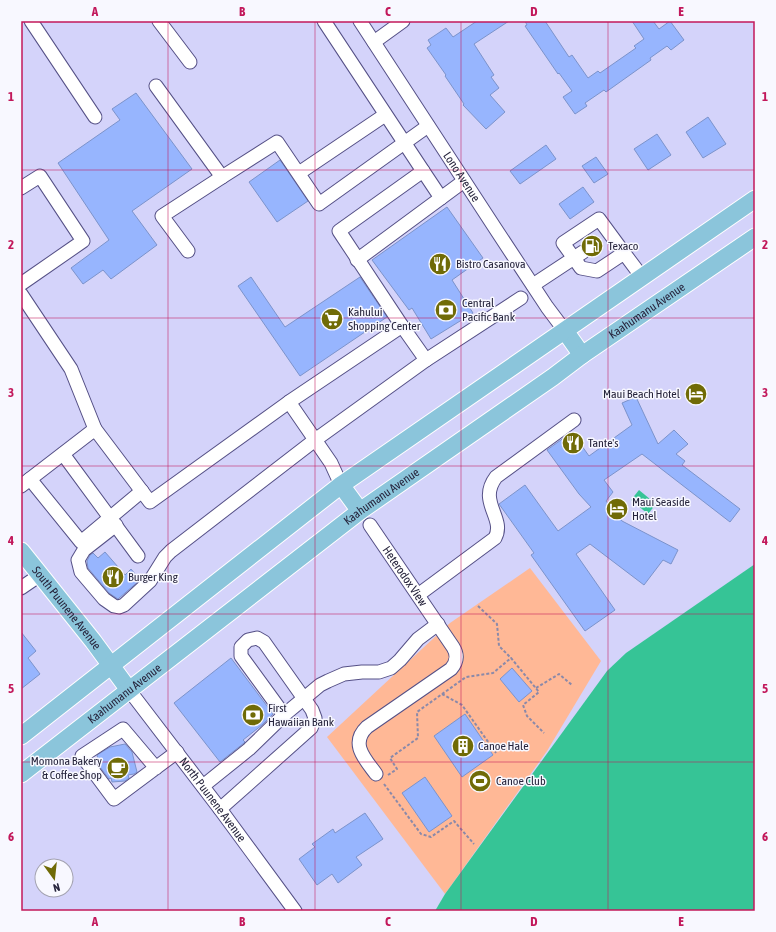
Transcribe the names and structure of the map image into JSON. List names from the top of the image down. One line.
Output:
{"streets":{"main road":["Kaahumanu Avenue","South Puunene Avenue"],"street":["Lono Avenue","Heterodox View","North Puunene Avenue"]},"crossings":[["Kaahumanu Avenue","South Puunene Avenue"],["Kaahumanu Avenue","North Puunene Avenue"],["South Puunene Avenue","North Puunene Avenue"]],"places":{"fuel station":["Texaco"],"restaurant":["Bistro Casanova","Tante's","Burger King"],"bank":["Central Pacific Bank","First Hawaiian Bank"],"supermarket":["Kahului Shopping Center"],"hotel":["Maui Beach Hotel","Maui Seaside Hotel"],"building":["Canoe Hale"],"cafe":["Momona Bakery & Coffee Shop"],"sports":["Canoe Club"]},"north":"bottom","grid":{"columns":["A","B","C","D","E"],"rows":["1","2","3","4","5","6"]}}
